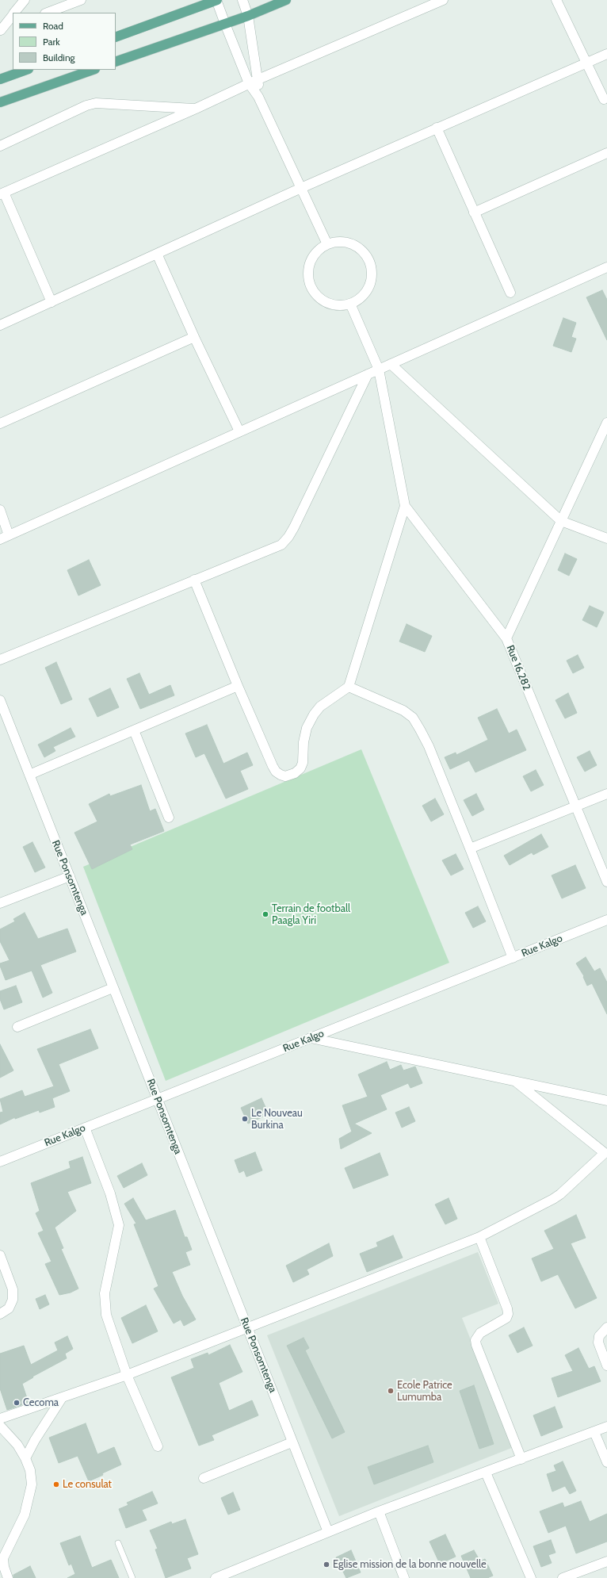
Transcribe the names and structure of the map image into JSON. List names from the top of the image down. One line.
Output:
{"streets":{"street":["Rue 16.282","Rue Ponsomtenga","Rue Kalgo"]},"crossings":[["Rue Ponsomtenga","Rue Kalgo"]],"places":["Terrain de football Paagla Yiri","Le Nouveau Burkina","Ecole Patrice Lumumba","Cecoma","Le consulat","Eglise mission de la bonne nouvelle"],"legend":["Road","Park","Building"]}
